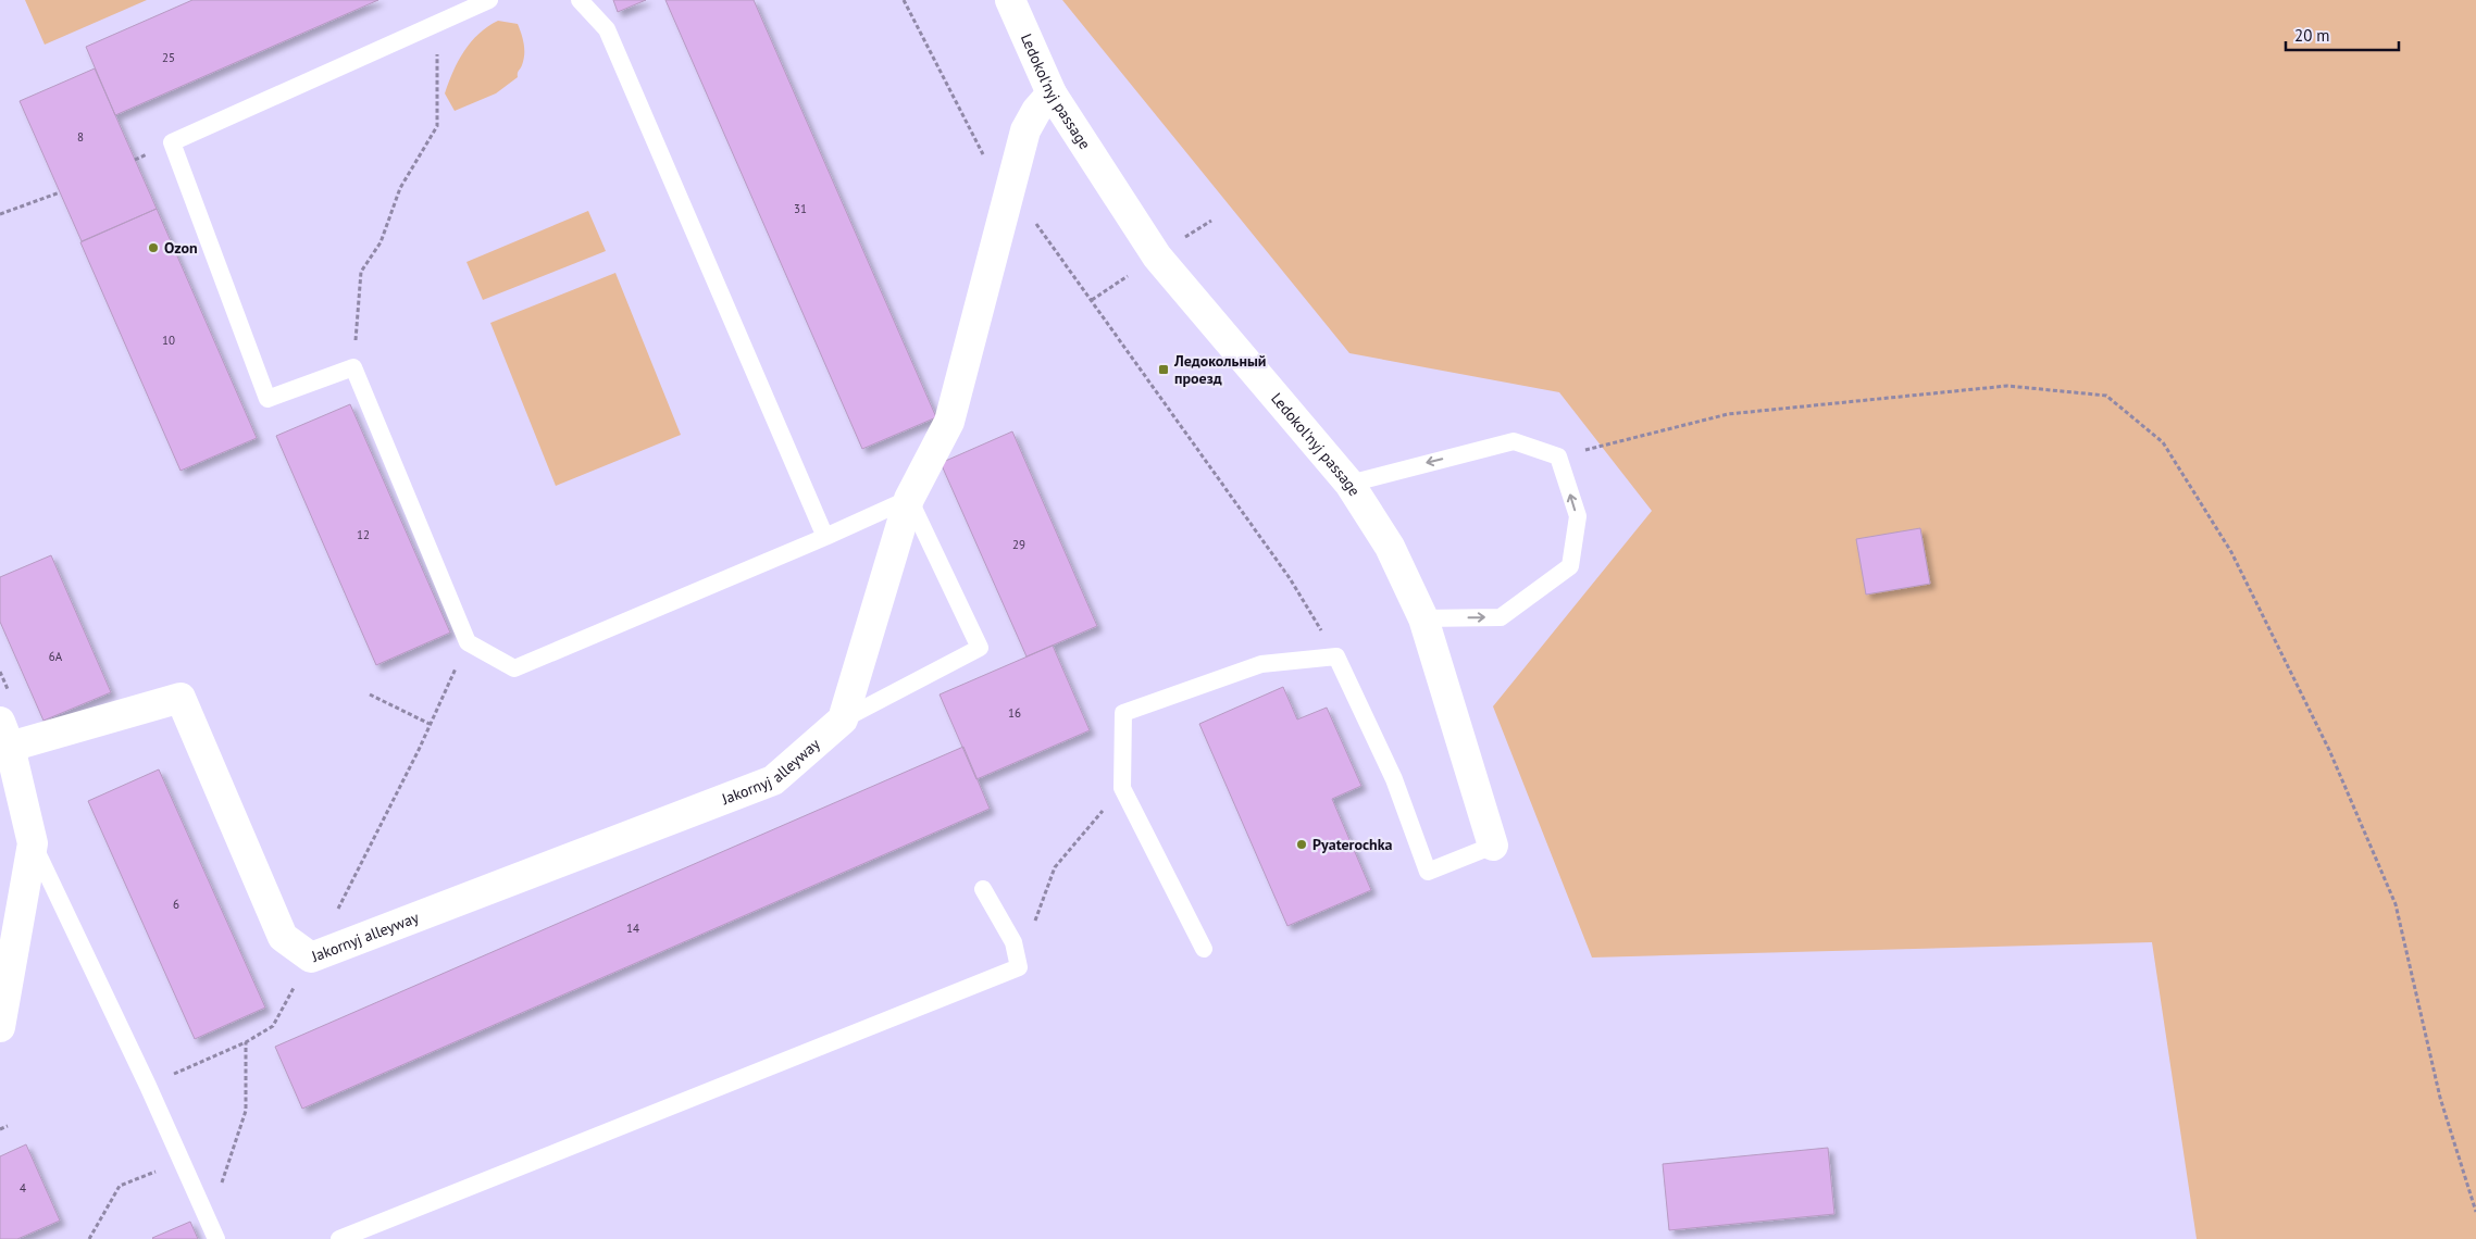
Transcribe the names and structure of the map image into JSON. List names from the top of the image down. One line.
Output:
{"streets":{"street":["Ledokol'nyj passage","Jakornyj alleyway"]},"places":{"other":["Ozon","Pyaterochka"],"transit":["Ледокольный проезд"]},"house_numbers":["25","8","31","10","12","29","6А","16","6","14","4"],"scale_bar":"20 m"}
